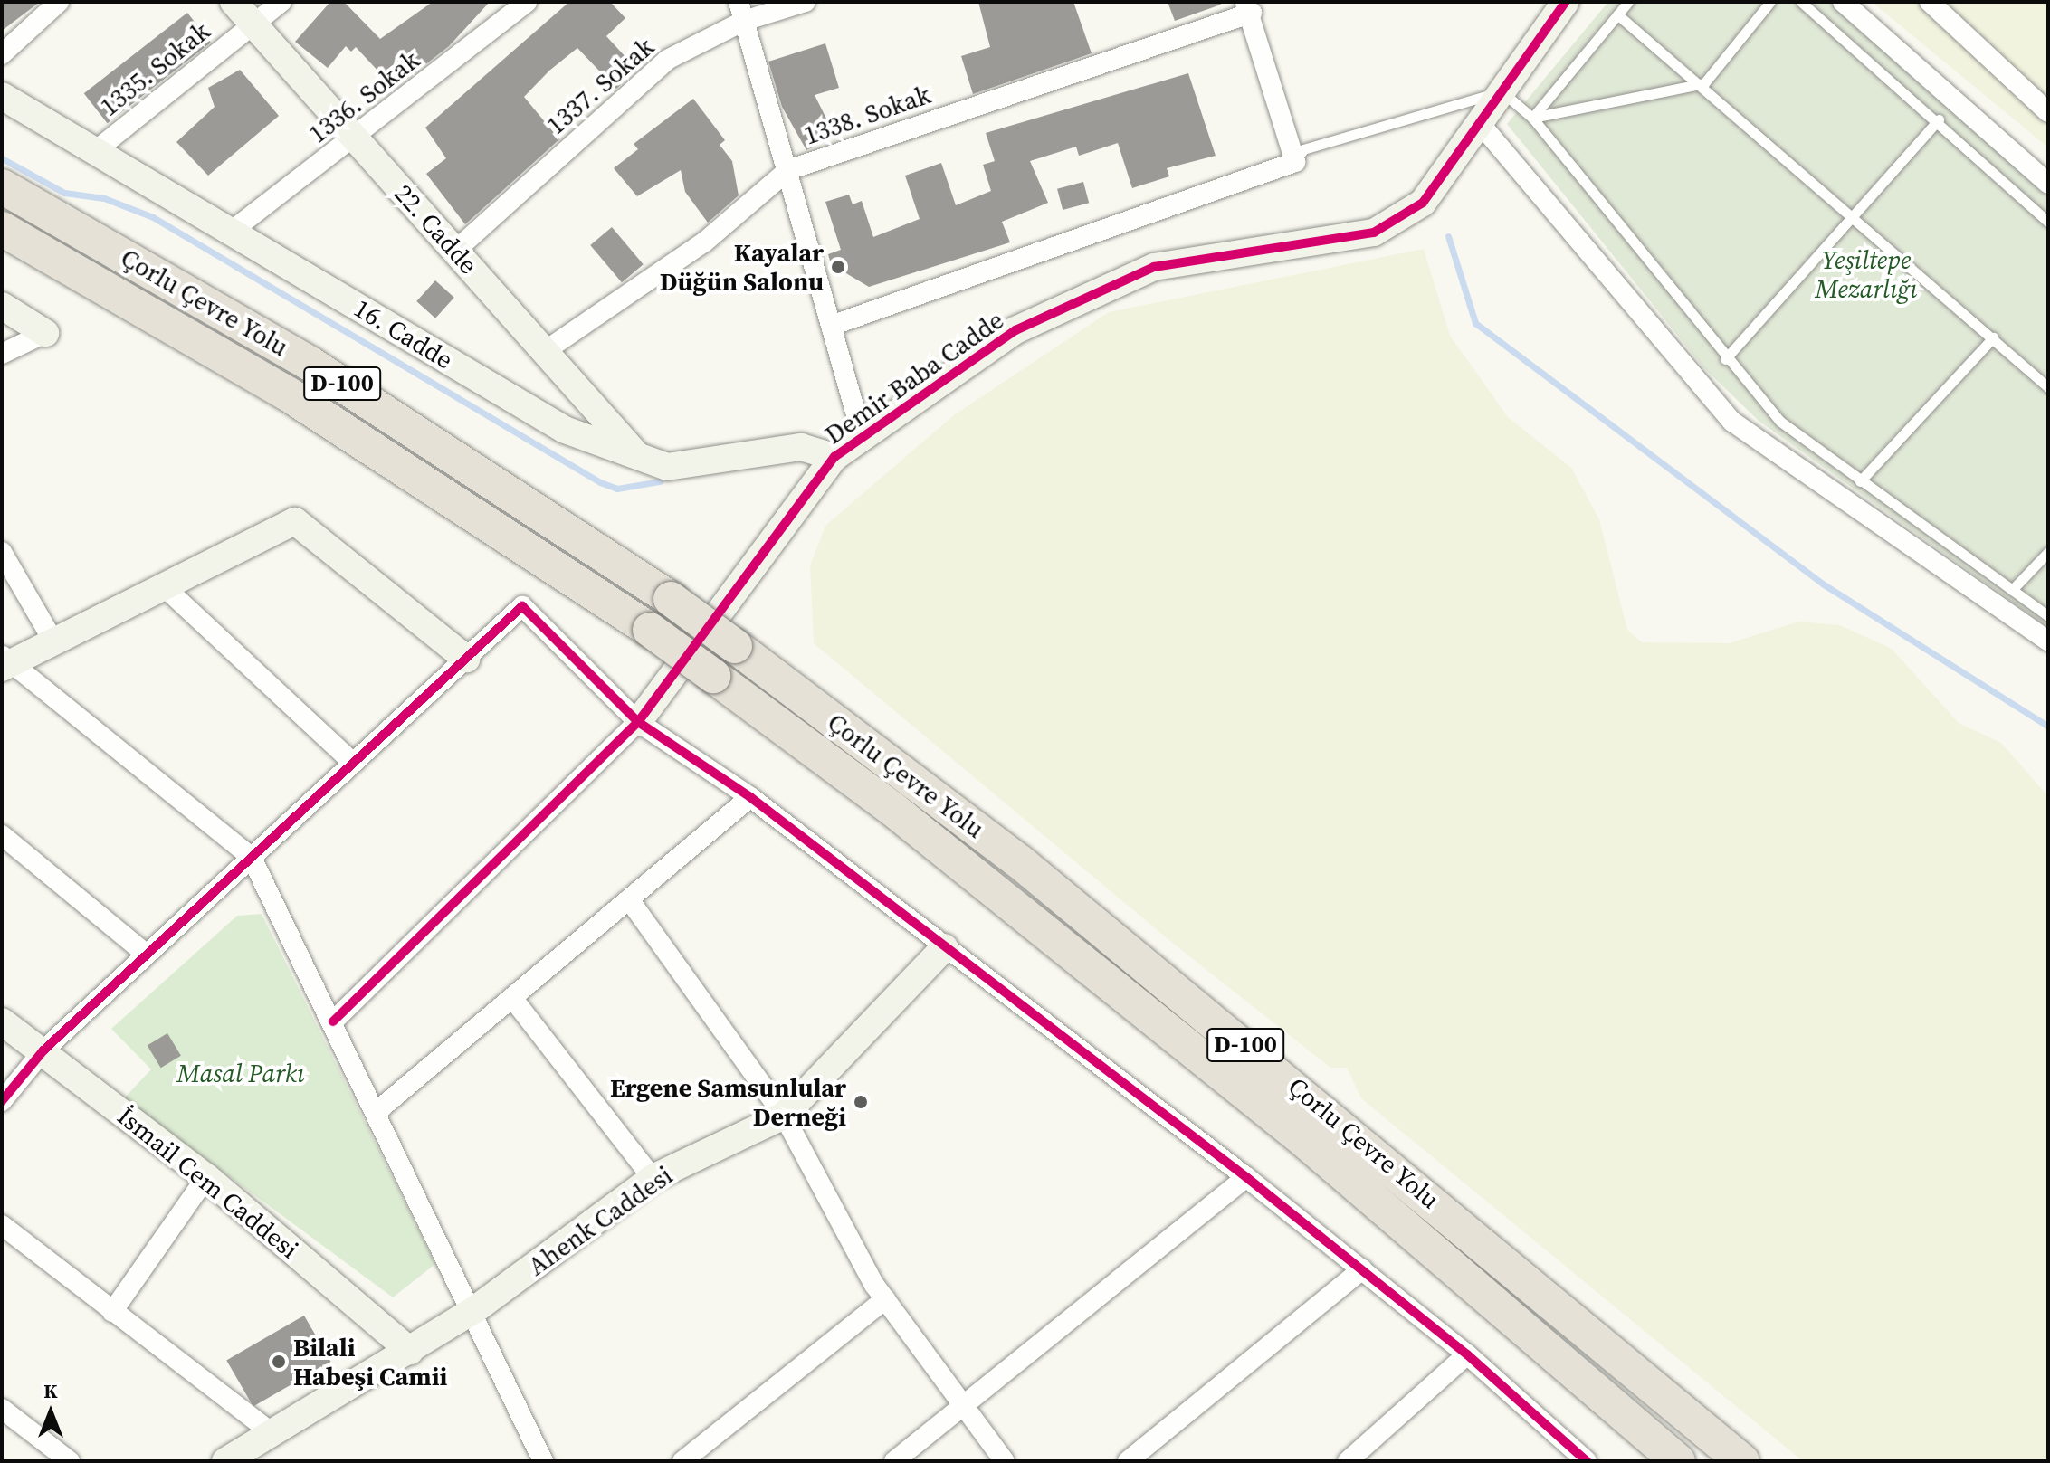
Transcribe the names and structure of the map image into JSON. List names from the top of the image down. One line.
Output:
{"streets":{"highway":["Çorlu Çevre Yolu","D-100"],"street":["1335. Sokak","1337. Sokak","1336. Sokak","1338. Sokak","22. Cadde","16. Cadde","Demir Baba Cadde","İsmail Cem Caddesi","Ahenk Caddesi"]},"crossings":[["1335. Sokak","22. Cadde"],["1335. Sokak","16. Cadde"],["1337. Sokak","22. Cadde"],["1336. Sokak","22. Cadde"],["1336. Sokak","16. Cadde"],["1338. Sokak","22. Cadde"],["22. Cadde","16. Cadde"],["16. Cadde","Demir Baba Cadde"],["İsmail Cem Caddesi","Ahenk Caddesi"]],"parks":["Yeşiltepe Mezarlığı","Masal Parkı"],"places":["Kayalar Düğün Salonu","Ergene Samsunlular Derneği","Bilali Habeşi Camii"],"north":"top"}
